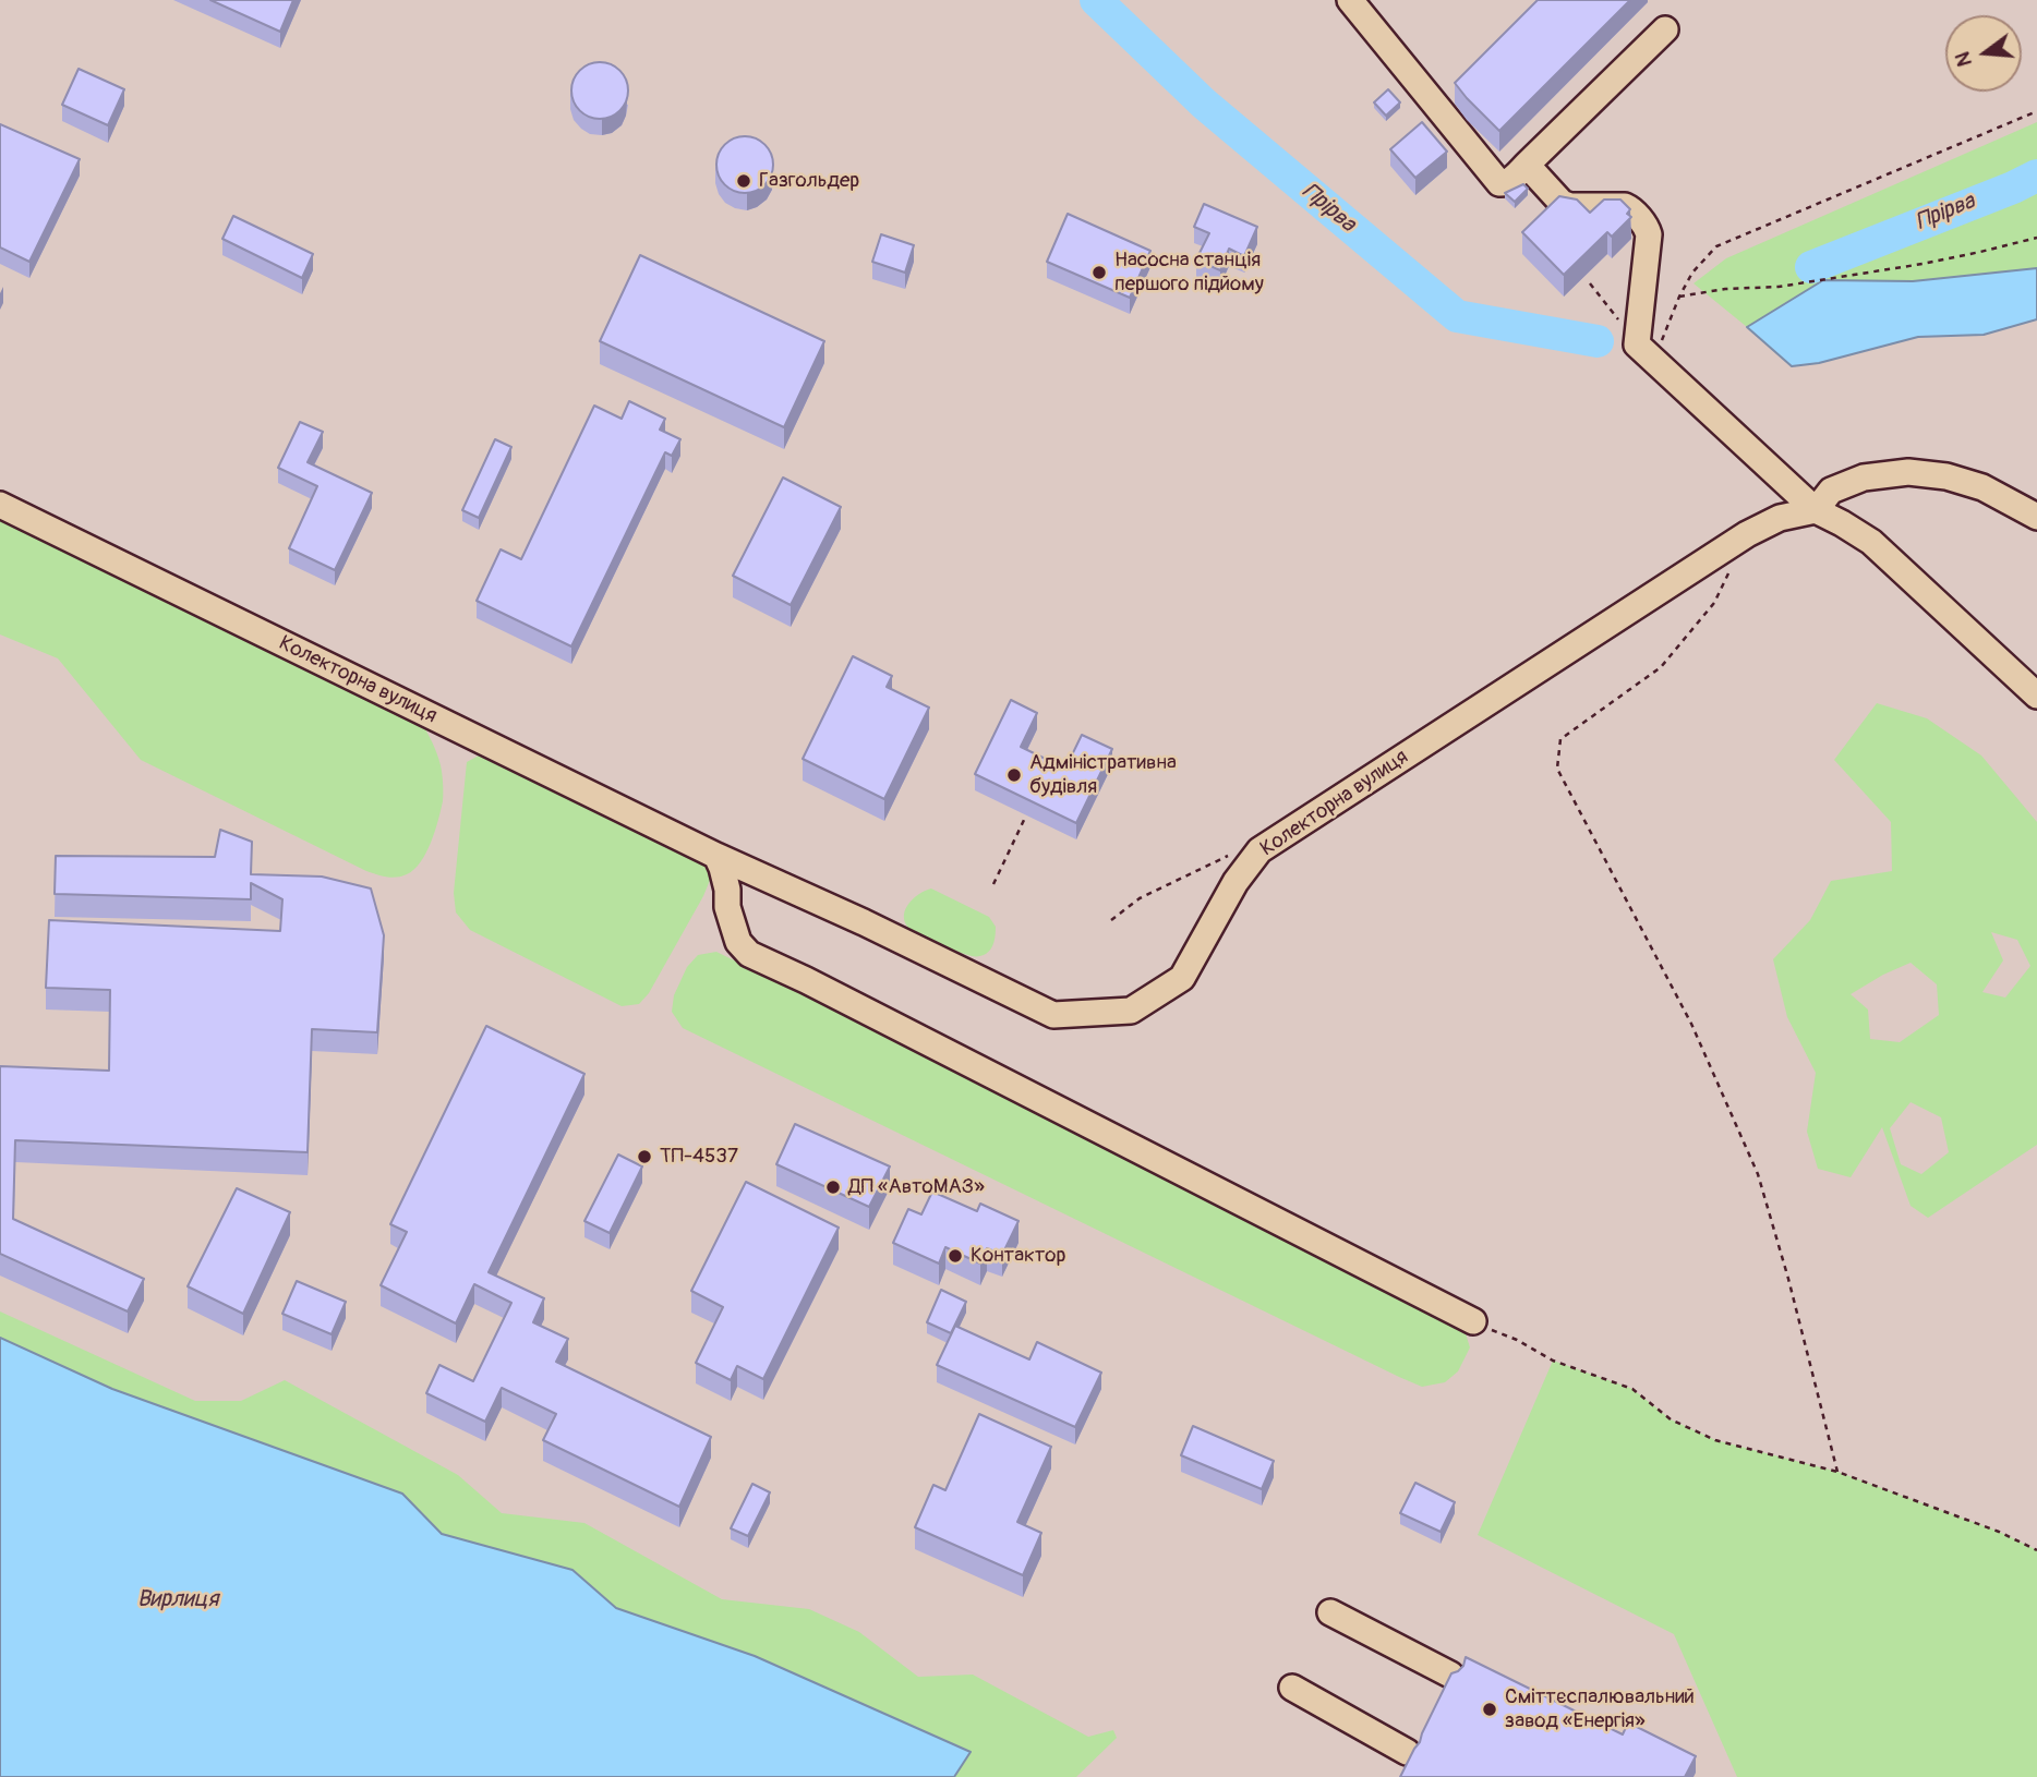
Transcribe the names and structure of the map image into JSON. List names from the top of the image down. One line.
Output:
{"streets":{"street":["Колекторна вулиця"]},"water":["Прірва","Вирлиця"],"places":["Газгольдер","Насосна станція першого підйому","Адміністративна будівля","ТП-4537","ДП «АвтоМАЗ»","Контактор","Сміттєспалювальний завод «Енергія»"],"north":"left"}
